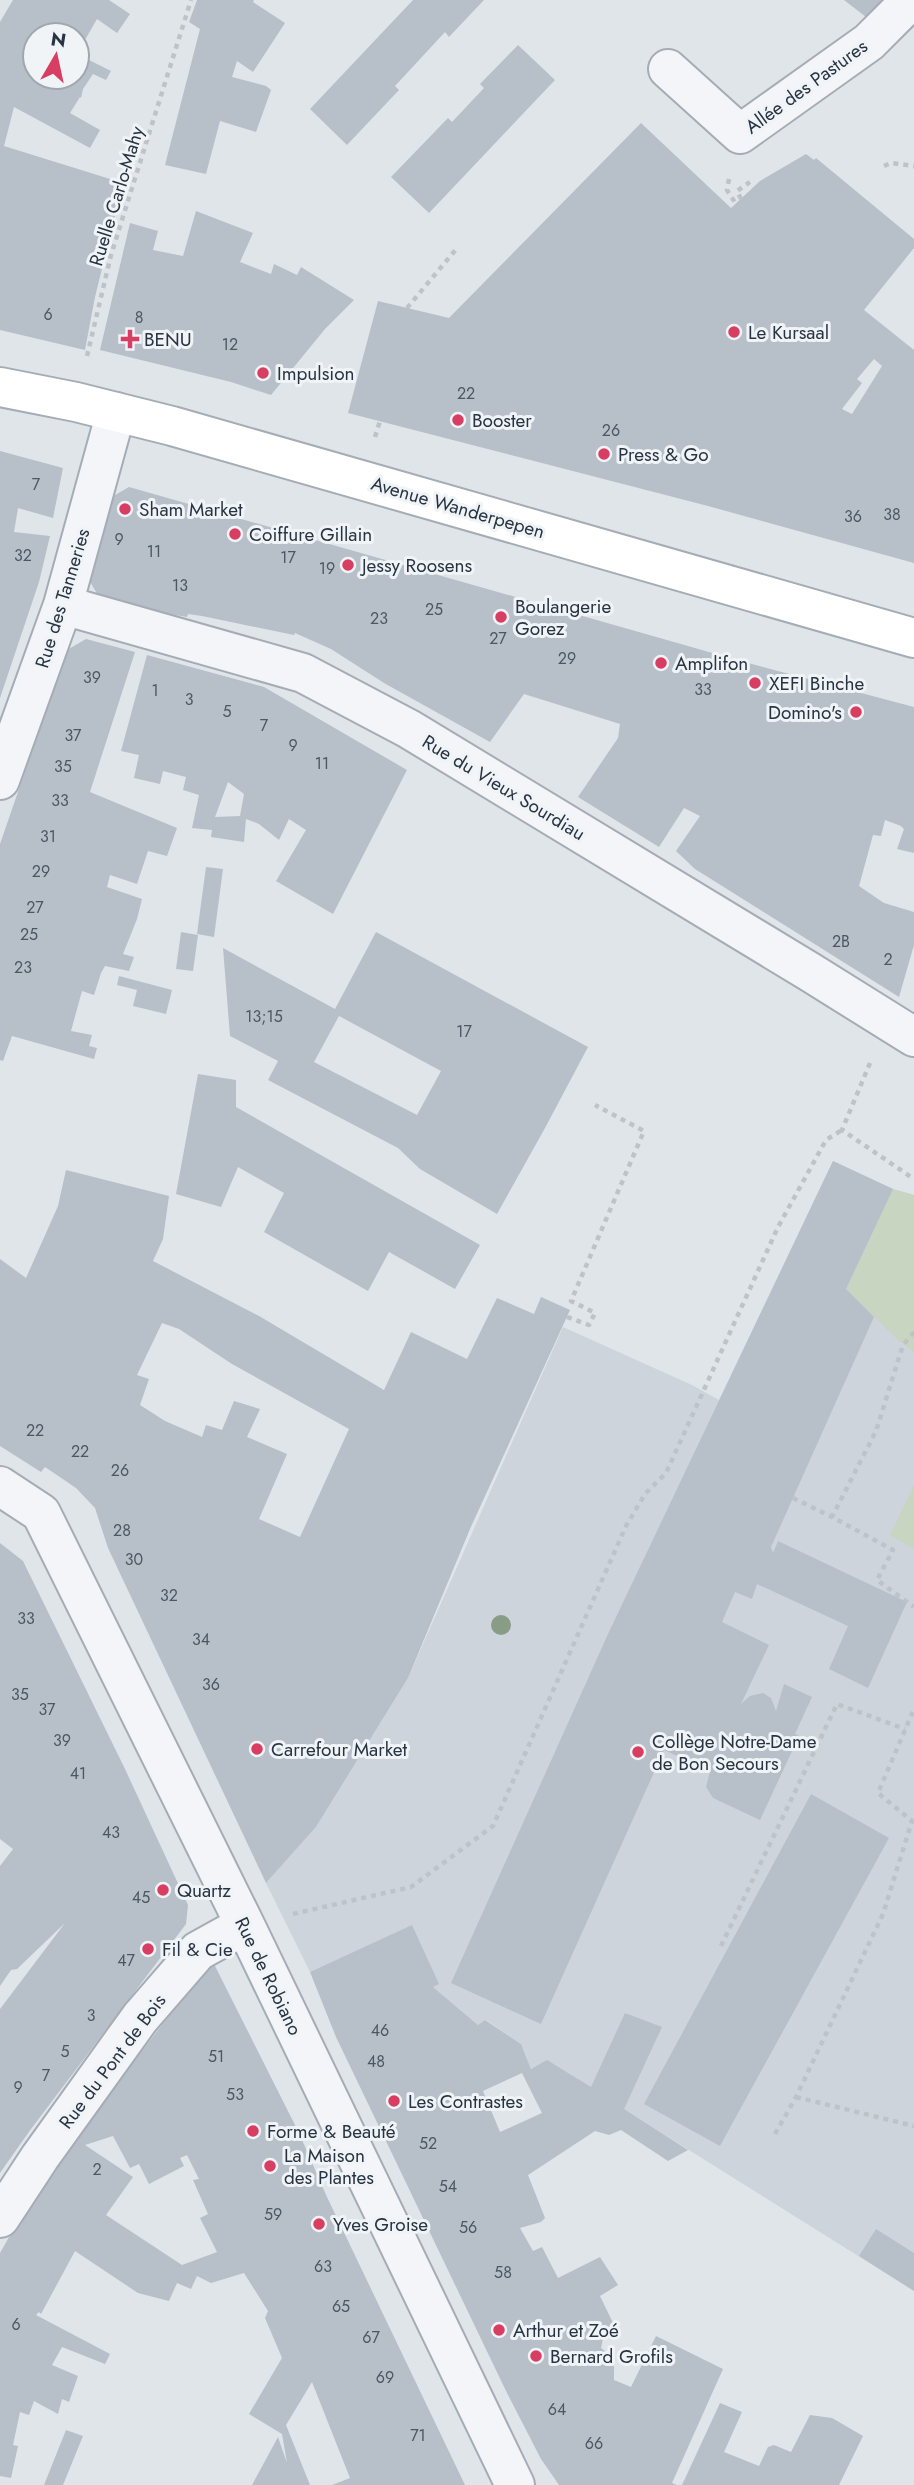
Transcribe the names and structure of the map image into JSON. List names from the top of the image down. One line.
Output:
{"streets":{"main road":["Avenue Wanderpepen"],"street":["Allée des Pastures","Rue des Tanneries","Rue du Vieux Sourdiau","Rue de Robiano","Rue du Pont de Bois"],"path":["Ruelle Carlo-Mahy"]},"crossings":[["Ruelle Carlo-Mahy","Avenue Wanderpepen"],["Avenue Wanderpepen","Rue des Tanneries"],["Rue des Tanneries","Rue du Vieux Sourdiau"],["Rue de Robiano","Rue du Pont de Bois"]],"places":{"other":["Le Kursaal","Impulsion","Booster","Press & Go","Sham Market","Coiffure Gillain","Jessy Roosens","Boulangerie Gorez","Amplifon","XEFI Binche","Domino's","Carrefour Market","Collège Notre-Dame de Bon Secours","Quartz","Fil & Cie","Les Contrastes","Forme & Beauté","La Maison des Plantes","Yves Groise","Arthur et Zoé","Bernard Grofils"],"health":["BENU"]},"house_numbers":["6","8","12","22","26","7","38","36","9","11","32","17","19","13","25","23","27","29","39","33","1","3","5","7","37","9","11","35","33","31","29","27","25","2B","2","23","13;15","17","22","22","26","28","30","32","33","34","36","35","37","39","41","43","45","47","3","46","5","51","48","7","9","53","52","2","54","59","56","63","58","65","6","67","69","64","71","66"],"north":"top"}
